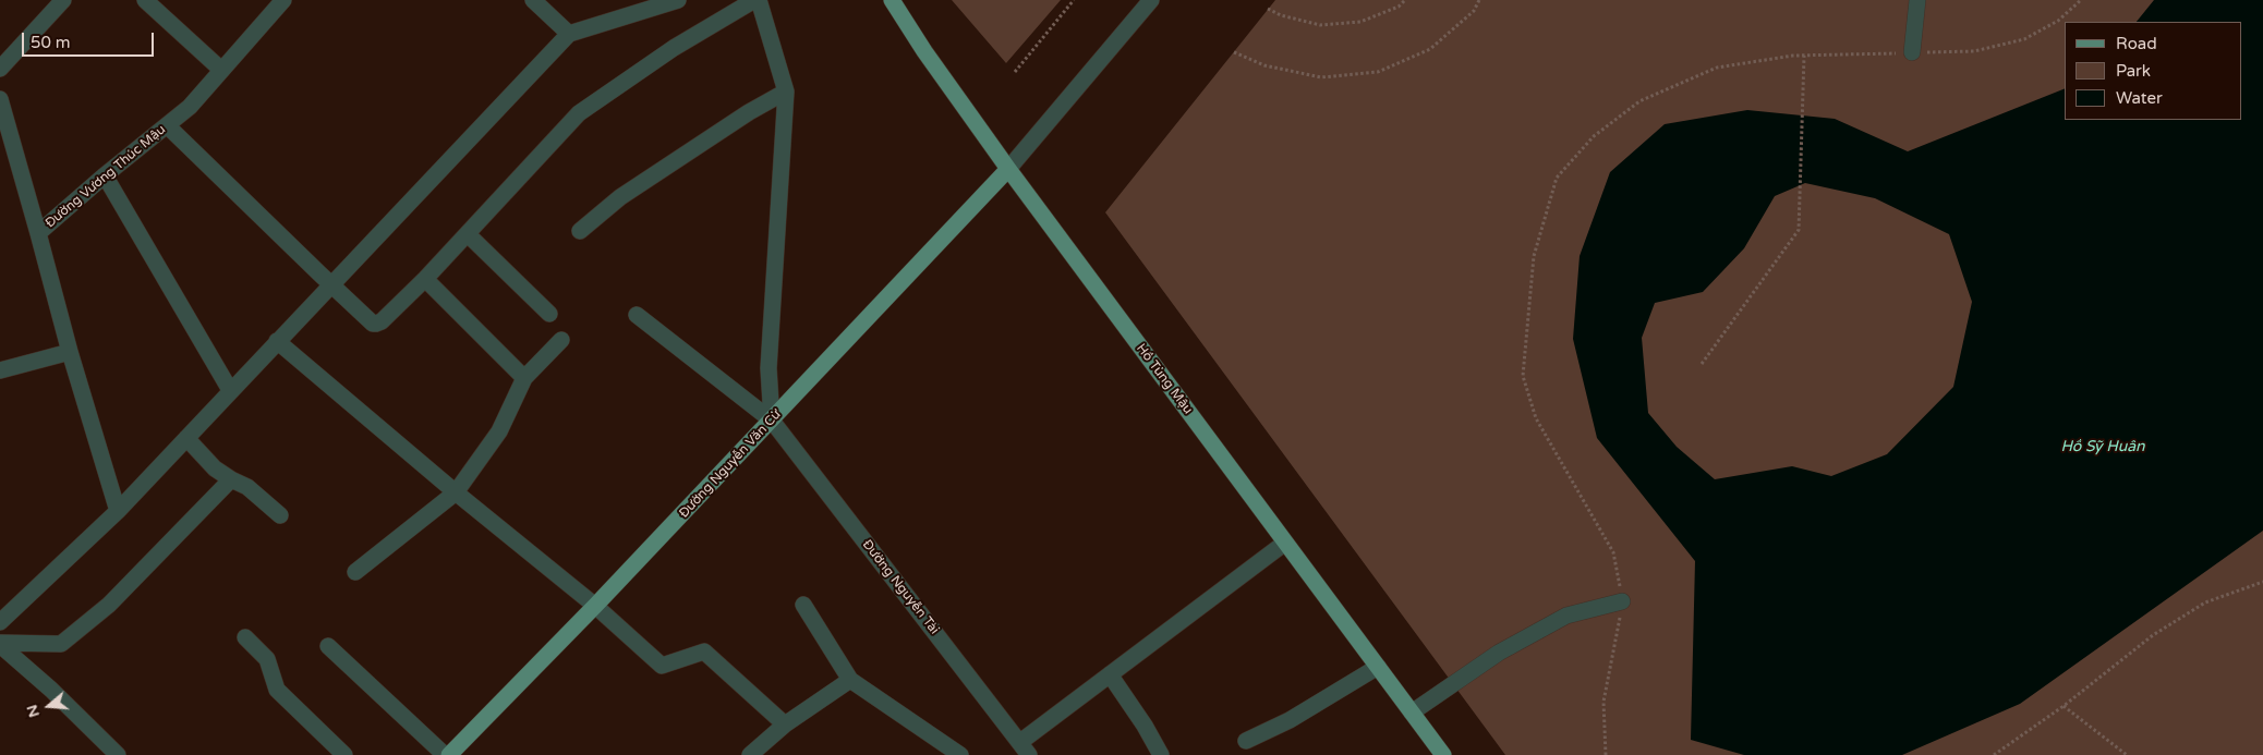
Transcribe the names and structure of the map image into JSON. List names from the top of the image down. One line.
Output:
{"streets":{"main road":["Hồ Tùng Mậu","Đường Nguyễn Văn Cừ"],"street":["Đường Vương Thúc Mậu","Đường Nguyễn Tài"]},"crossings":[["Hồ Tùng Mậu","Đường Nguyễn Văn Cừ"],["Đường Nguyễn Văn Cừ","Đường Nguyễn Tài"]],"water":["Hồ Sỹ Huân"],"legend":["Road","Park","Water"],"scale_bar":"50 m","north":"left"}
